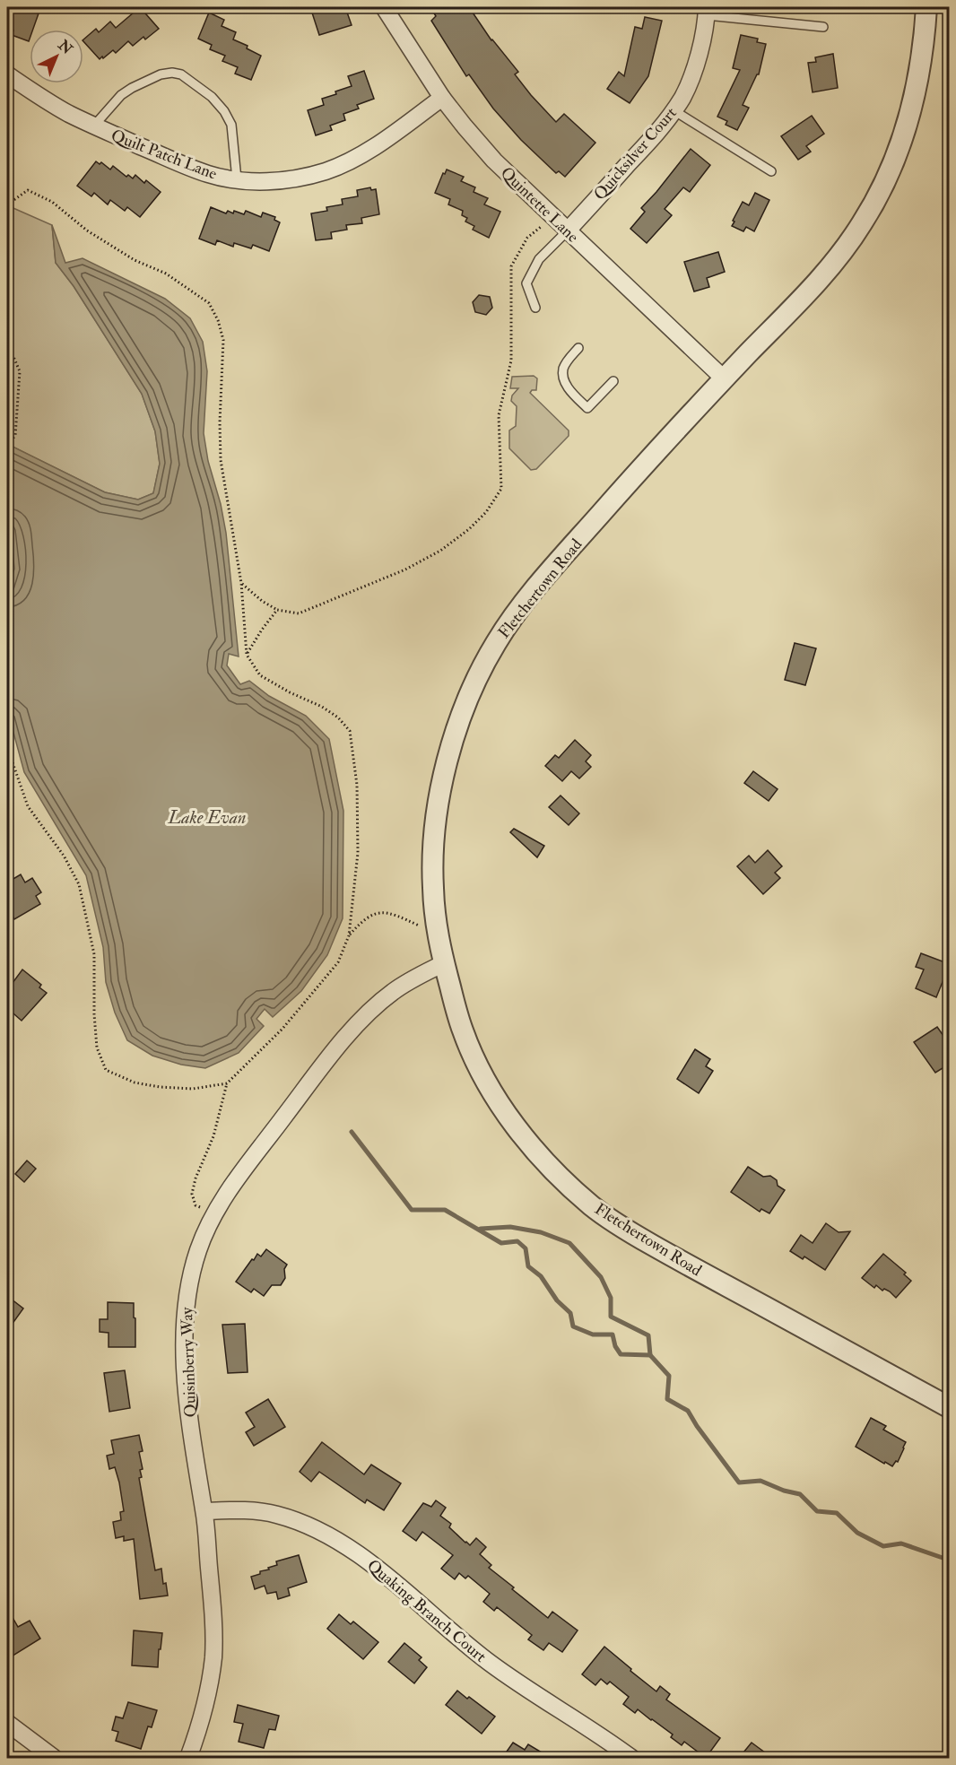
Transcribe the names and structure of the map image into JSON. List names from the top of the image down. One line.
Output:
{"streets":{"street":["Quicksilver Court","Quilt Patch Lane","Quintette Lane","Fletchertown Road","Quisinberry Way","Quaking Branch Court"]},"crossings":[["Quicksilver Court","Quintette Lane"],["Quilt Patch Lane","Quintette Lane"],["Quintette Lane","Fletchertown Road"],["Fletchertown Road","Quisinberry Way"],["Quisinberry Way","Quaking Branch Court"]],"water":["Lake Evan"],"north":"top right"}
